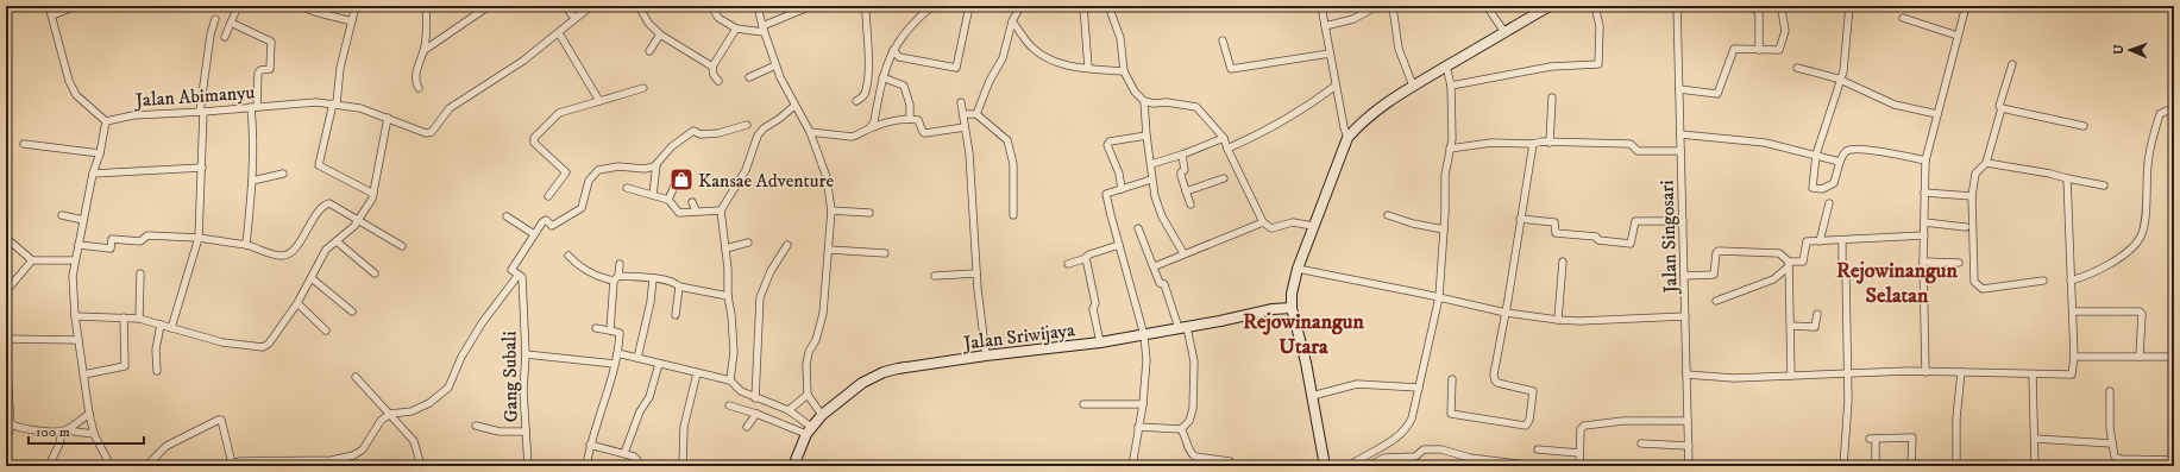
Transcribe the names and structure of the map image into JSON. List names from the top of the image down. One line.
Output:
{"streets":{"street":["Jalan Abimanyu","Jalan Singosari","Jalan Sriwijaya","Gang Subali"]},"districts":["Rejowinangun Selatan","Rejowinangun Utara"],"places":{"shop":["Kansae Adventure"]},"scale_bar":"100 m","north":"left"}
